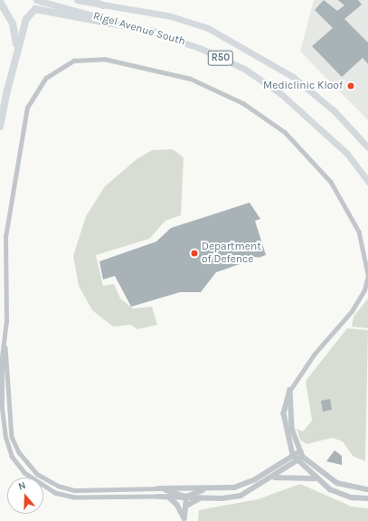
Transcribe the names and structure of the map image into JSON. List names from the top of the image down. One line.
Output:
{"streets":{"main road":["Rigel Avenue South","R50"]},"places":["Mediclinic Kloof","Department of Defence"],"north":"top"}
